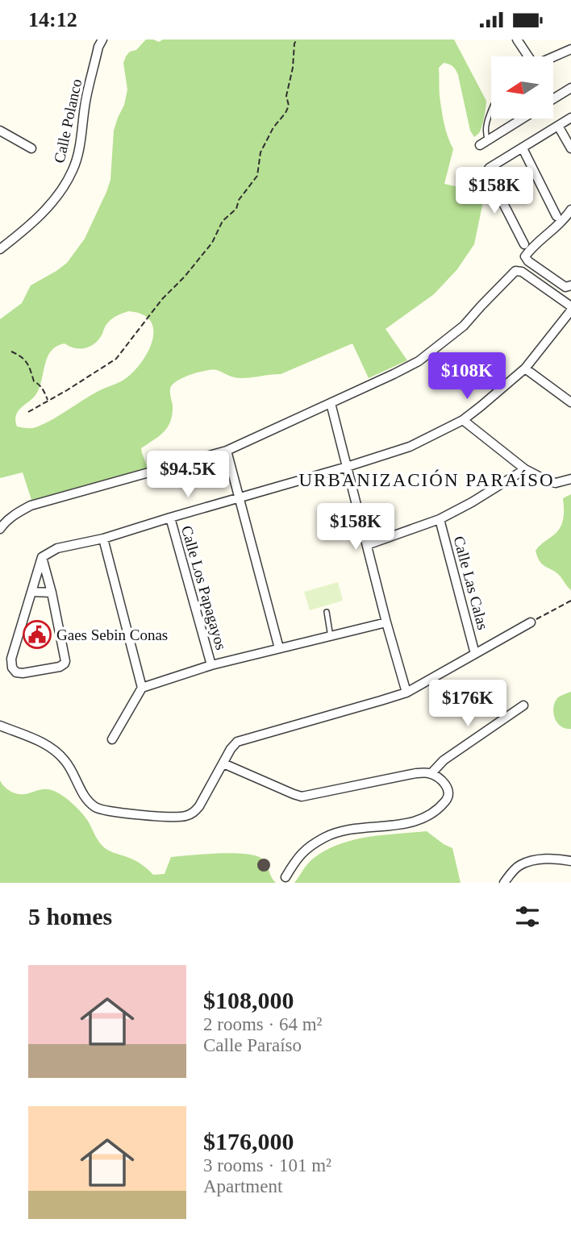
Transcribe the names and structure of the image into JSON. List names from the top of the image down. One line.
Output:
{"streets":{"street":["Calle Polanco","Calle Las Calas","Calle Los Papagayos"]},"districts":["URBANIZACIÓN PARAÍSO"],"places":{"public building":["Gaes Sebin Conas"]},"north":"left","page":{"status":"14:12","price":["$158K","$108K","$94.5K","$158K","$176K"],"heading":"5 homes","list":[{"name":"$108,000","note":"2 rooms · 64 m² · Calle Paraíso"},{"name":"$176,000","note":"3 rooms · 101 m² · Apartment"}]}}
